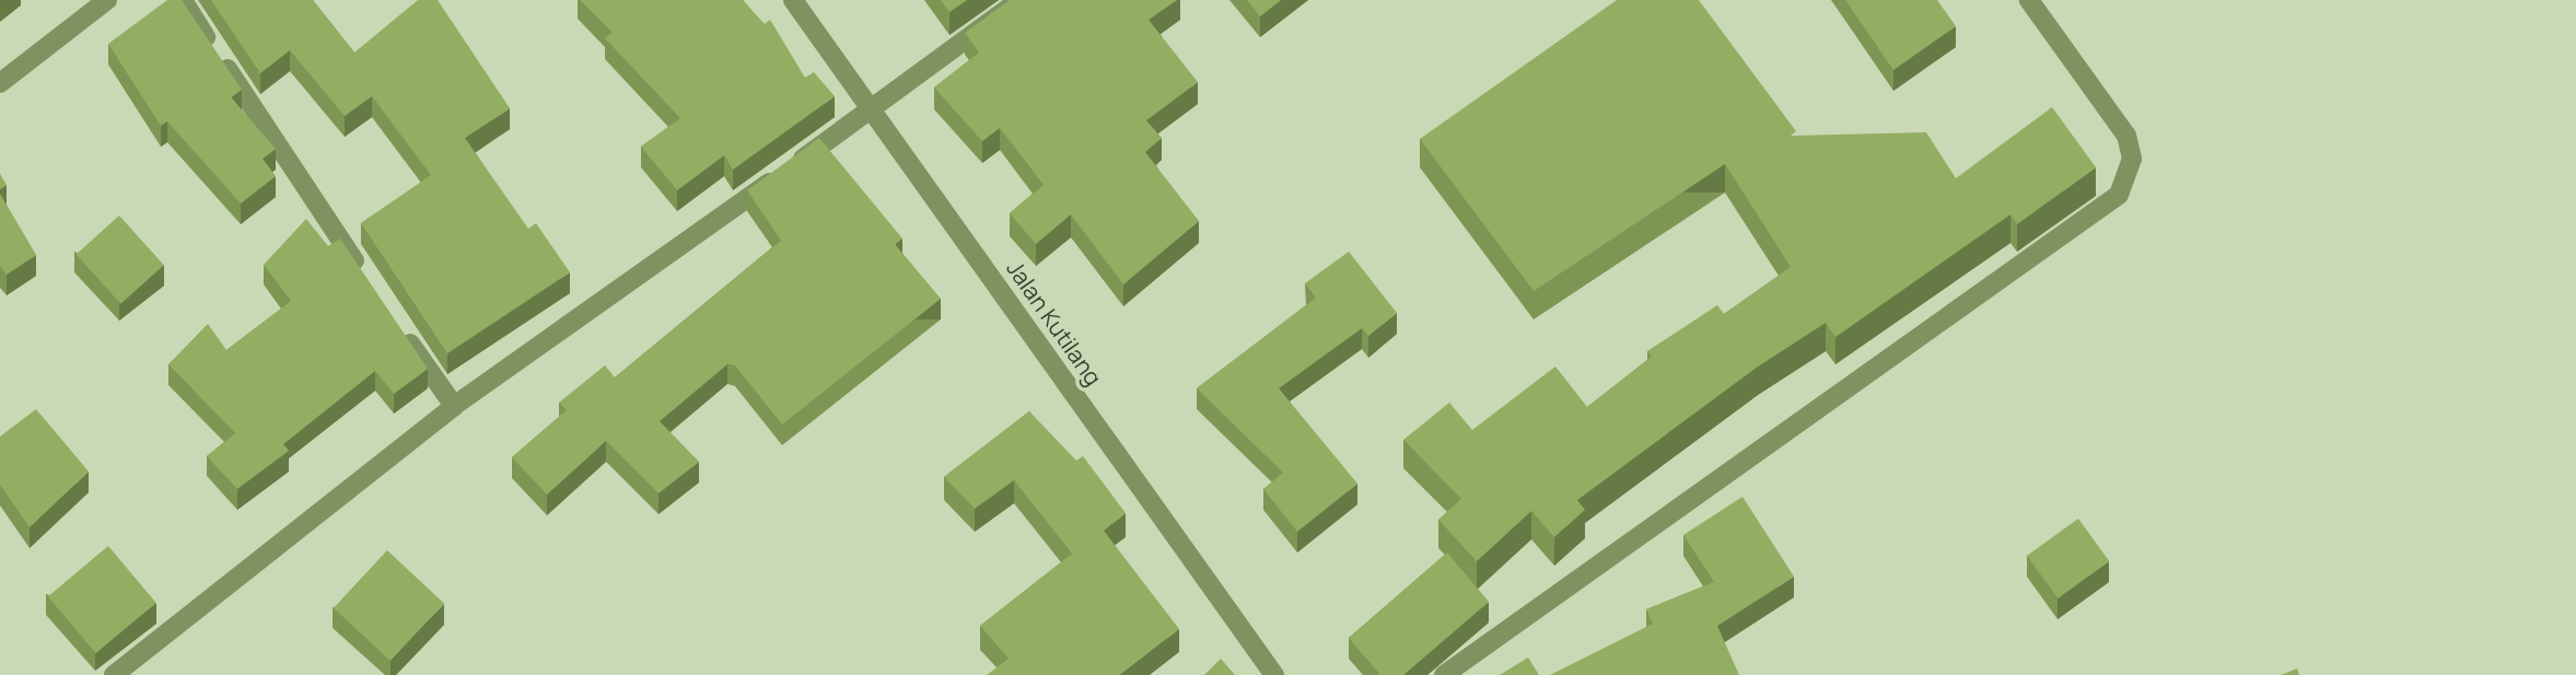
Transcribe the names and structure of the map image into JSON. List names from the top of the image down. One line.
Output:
{"streets":{"street":["Jalan Kutilang"]}}
